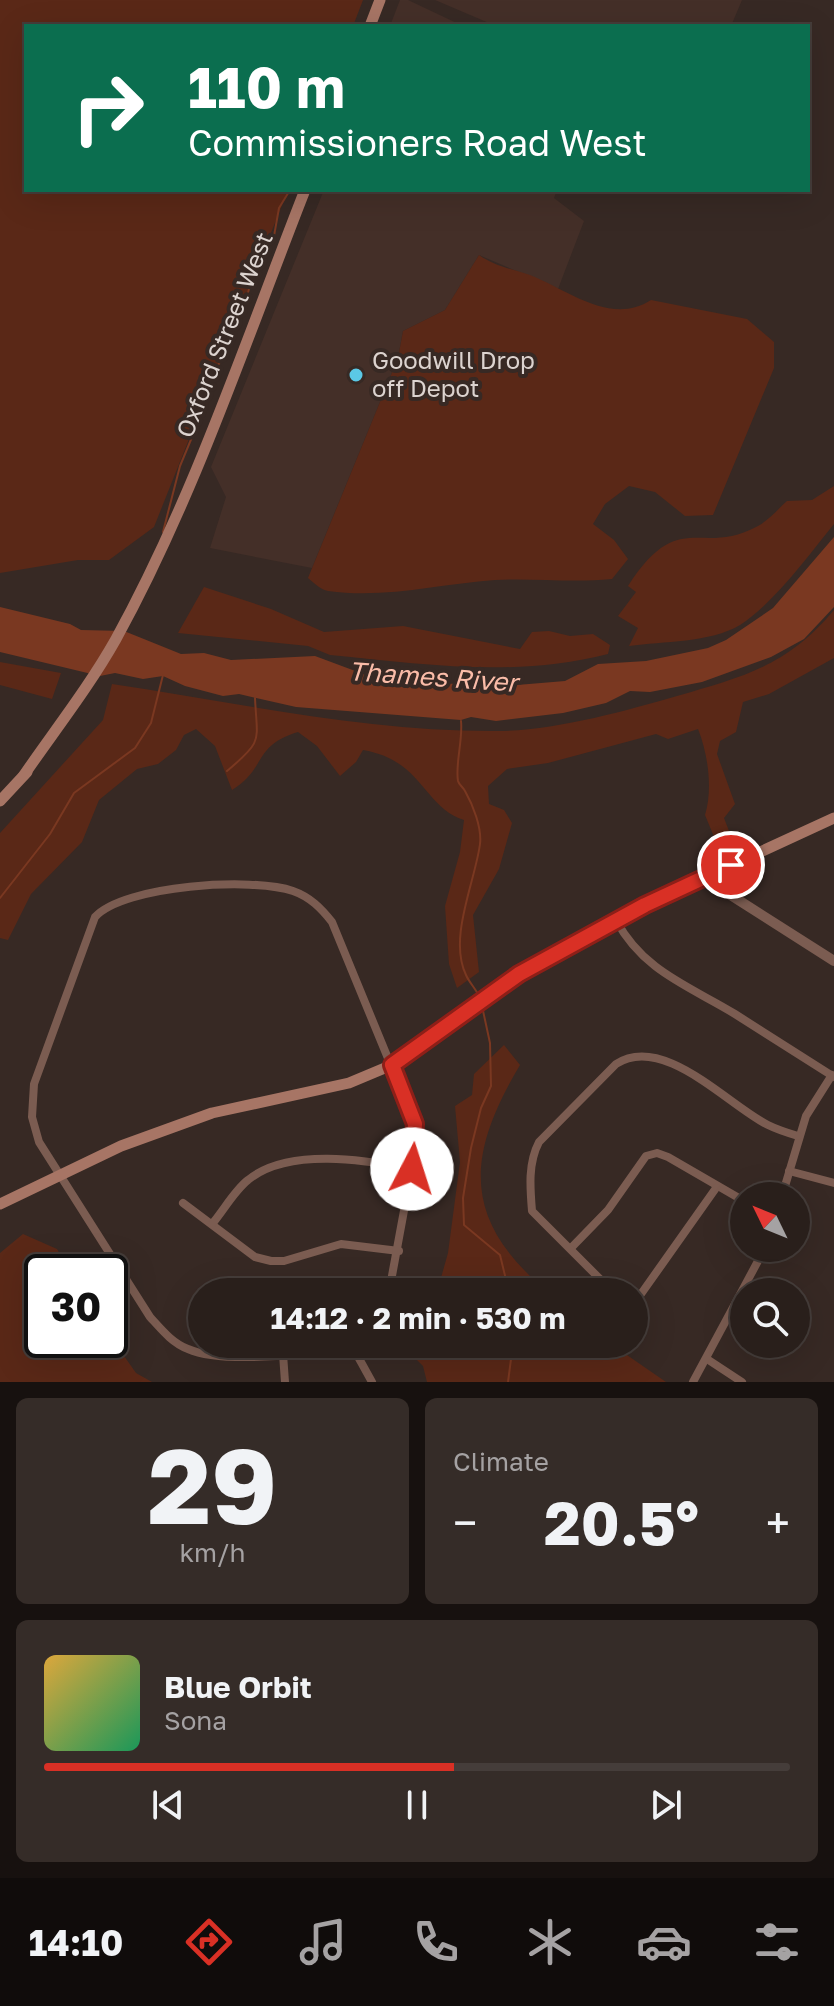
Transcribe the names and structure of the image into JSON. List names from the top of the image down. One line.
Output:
{"streets":{"main road":["Oxford Street West"]},"water":["Thames River"],"places":["Goodwill Drop off Depot"],"north":"top left","page":{"turn":["110 m","Commissioners Road West"],"limit":"30","trip":"14:12 · 2 min · 530 m","tile":[["29","km/h"],"Climate"],"heat":["−","20.5°","+"],"song":["Blue Orbit","Sona"],"tabs":"14:10"}}
